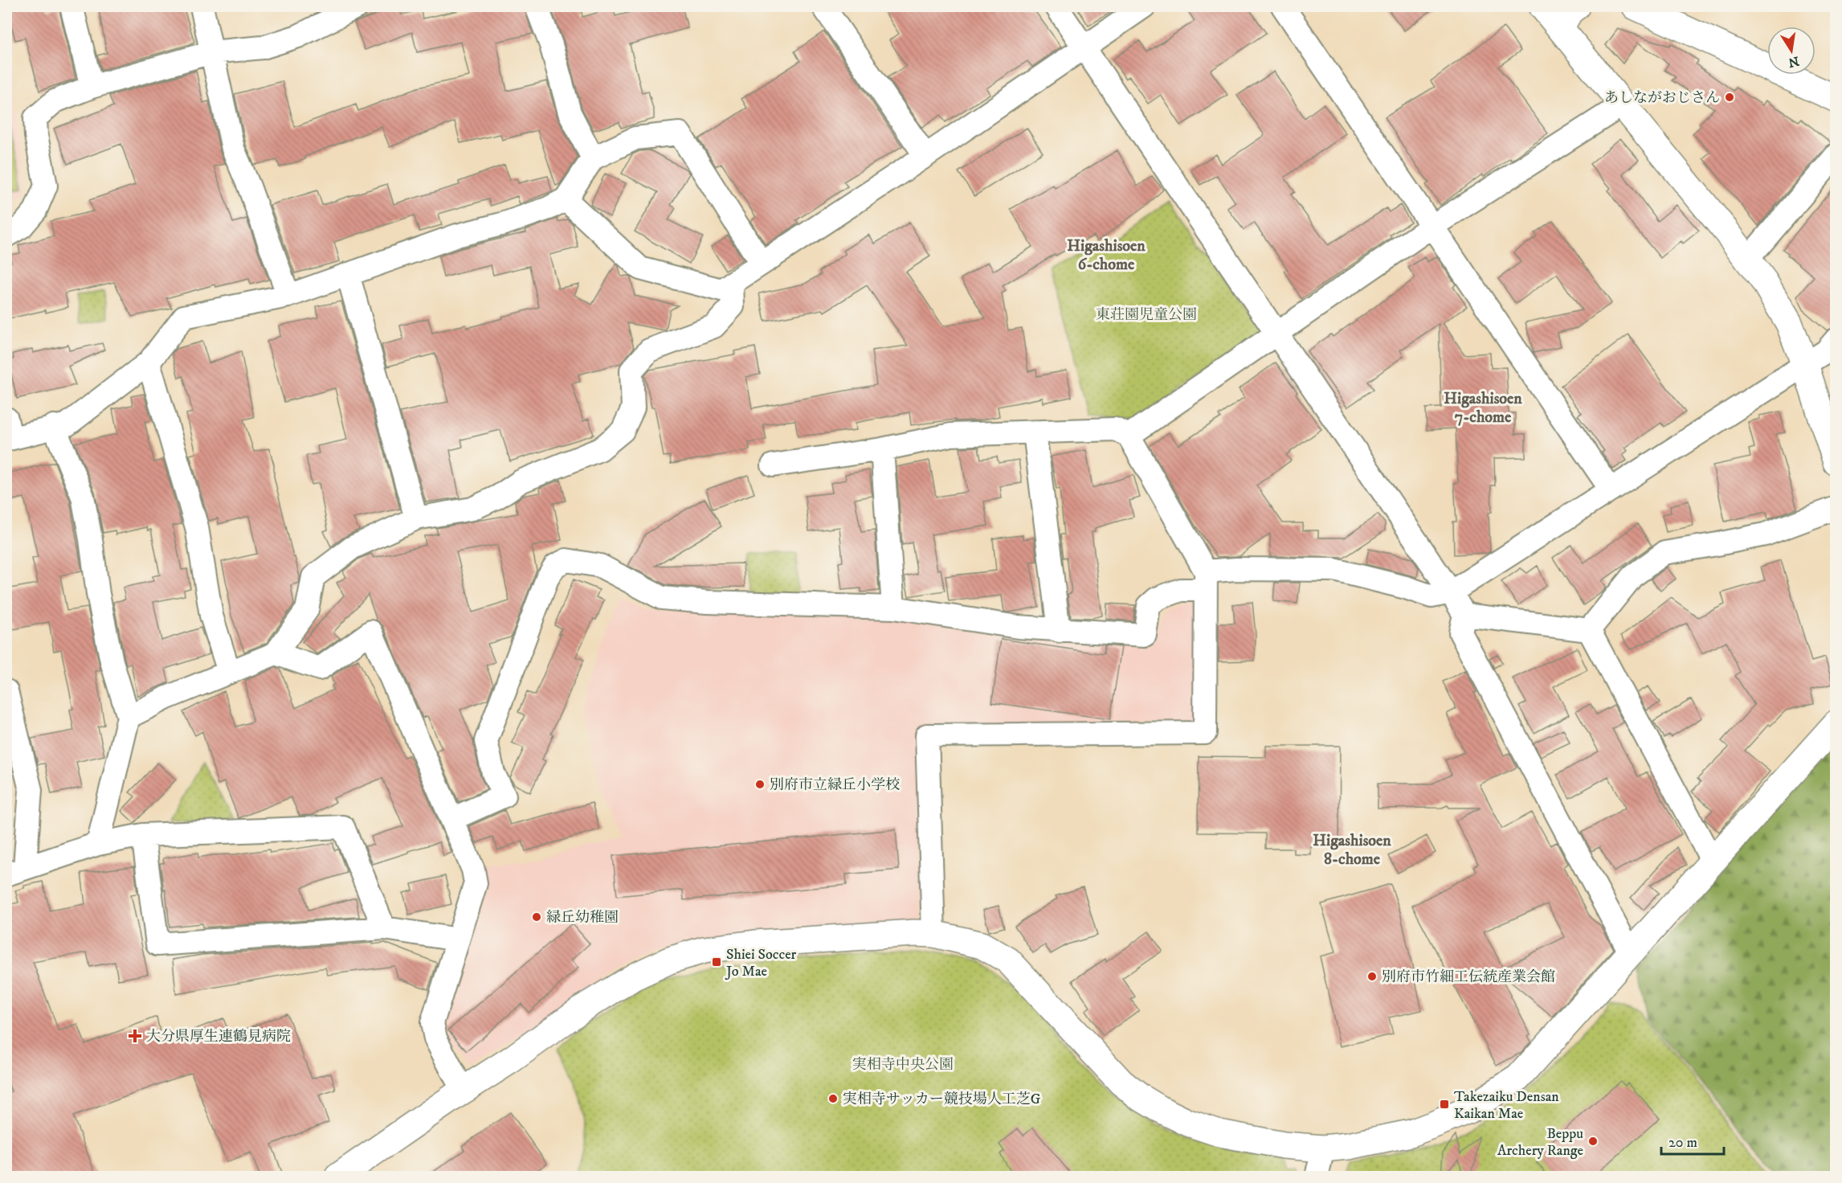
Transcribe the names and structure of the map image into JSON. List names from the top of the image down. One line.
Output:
{"districts":["Higashisoen 6-chome","Higashisoen 7-chome","Higashisoen 8-chome"],"parks":["東荘園児童公園","実相寺中央公園"],"places":{"other":["あしながおじさん","別府市立緑丘小学校","緑丘幼稚園","別府市竹細工伝統産業会館","実相寺サッカー競技場人工芝G","Beppu Archery Range"],"transit":["Shiei Soccer Jo Mae","Takezaiku Densan Kaikan Mae"],"health":["大分県厚生連鶴見病院"]},"scale_bar":"20 m","north":"bottom"}
